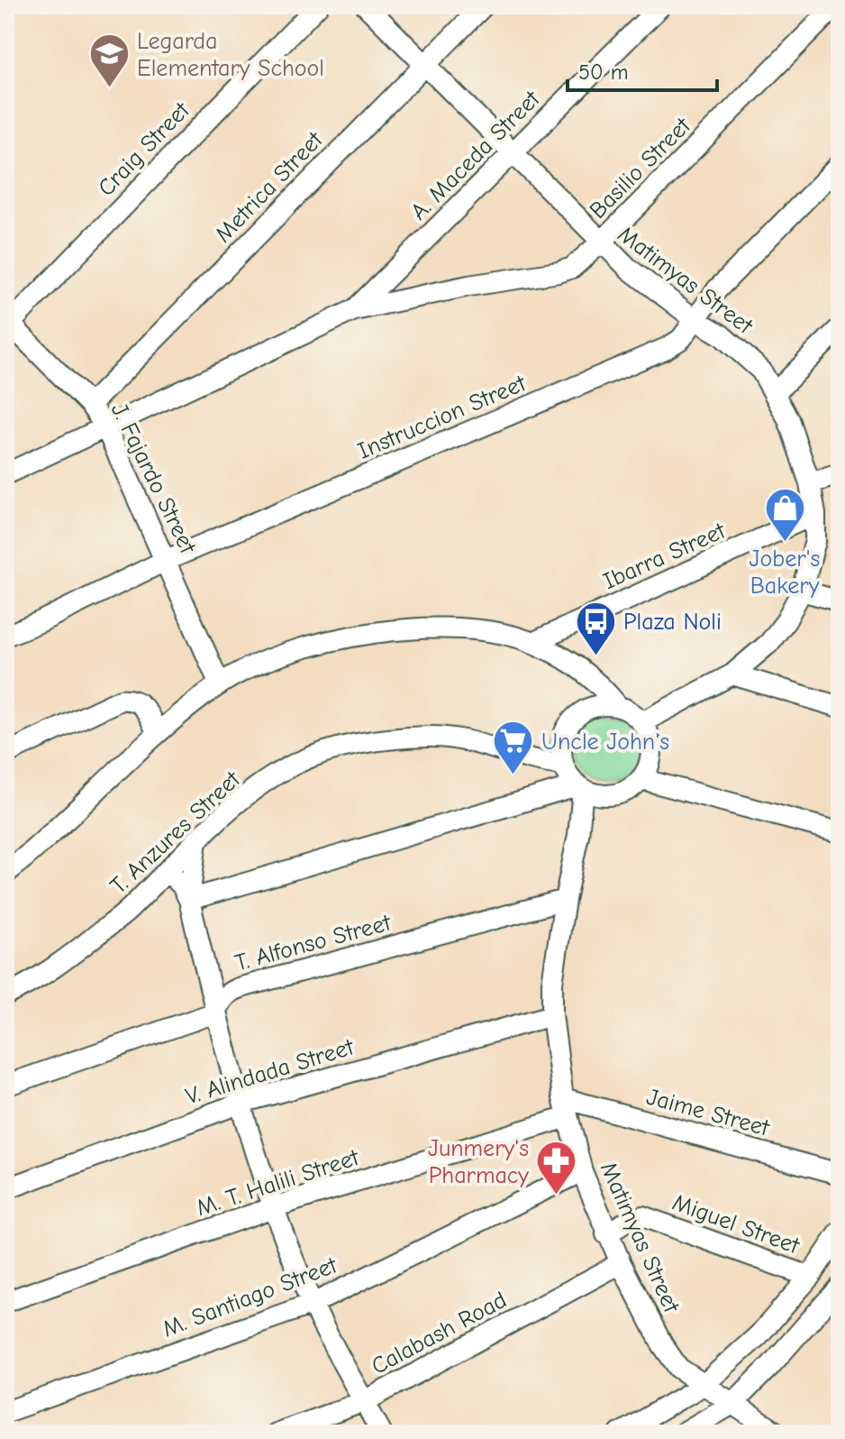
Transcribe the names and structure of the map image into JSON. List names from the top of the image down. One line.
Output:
{"streets":{"street":["Craig Street","A. Maceda Street","Basilio Street","Metrica Street","Matimyas Street","Instruccion Street","J. Fajardo Street","Ibarra Street","T. Anzures Street","T. Alfonso Street","V. Alindada Street","Jaime Street","M. T. Halili Street","Miguel Street","M. Santiago Street","Calabash Road"]},"crossings":[["Craig Street","J. Fajardo Street"],["A. Maceda Street","Matimyas Street"],["Basilio Street","Matimyas Street"],["Metrica Street","J. Fajardo Street"],["Matimyas Street","Instruccion Street"],["Matimyas Street","J. Fajardo Street"],["Matimyas Street","Ibarra Street"],["Matimyas Street","T. Anzures Street"],["Matimyas Street","T. Alfonso Street"],["Matimyas Street","V. Alindada Street"],["Matimyas Street","Jaime Street"],["Matimyas Street","M. T. Halili Street"],["Matimyas Street","Miguel Street"],["Matimyas Street","M. Santiago Street"],["Matimyas Street","Calabash Road"],["Instruccion Street","J. Fajardo Street"],["Jaime Street","M. T. Halili Street"]],"places":{"school or university":["Legarda Elementary School"],"shop":["Jober's Bakery"],"bus stop":["Plaza Noli"],"supermarket":["Uncle John's"],"pharmacy":["Junmery's Pharmacy"]},"scale_bar":"50 m"}
